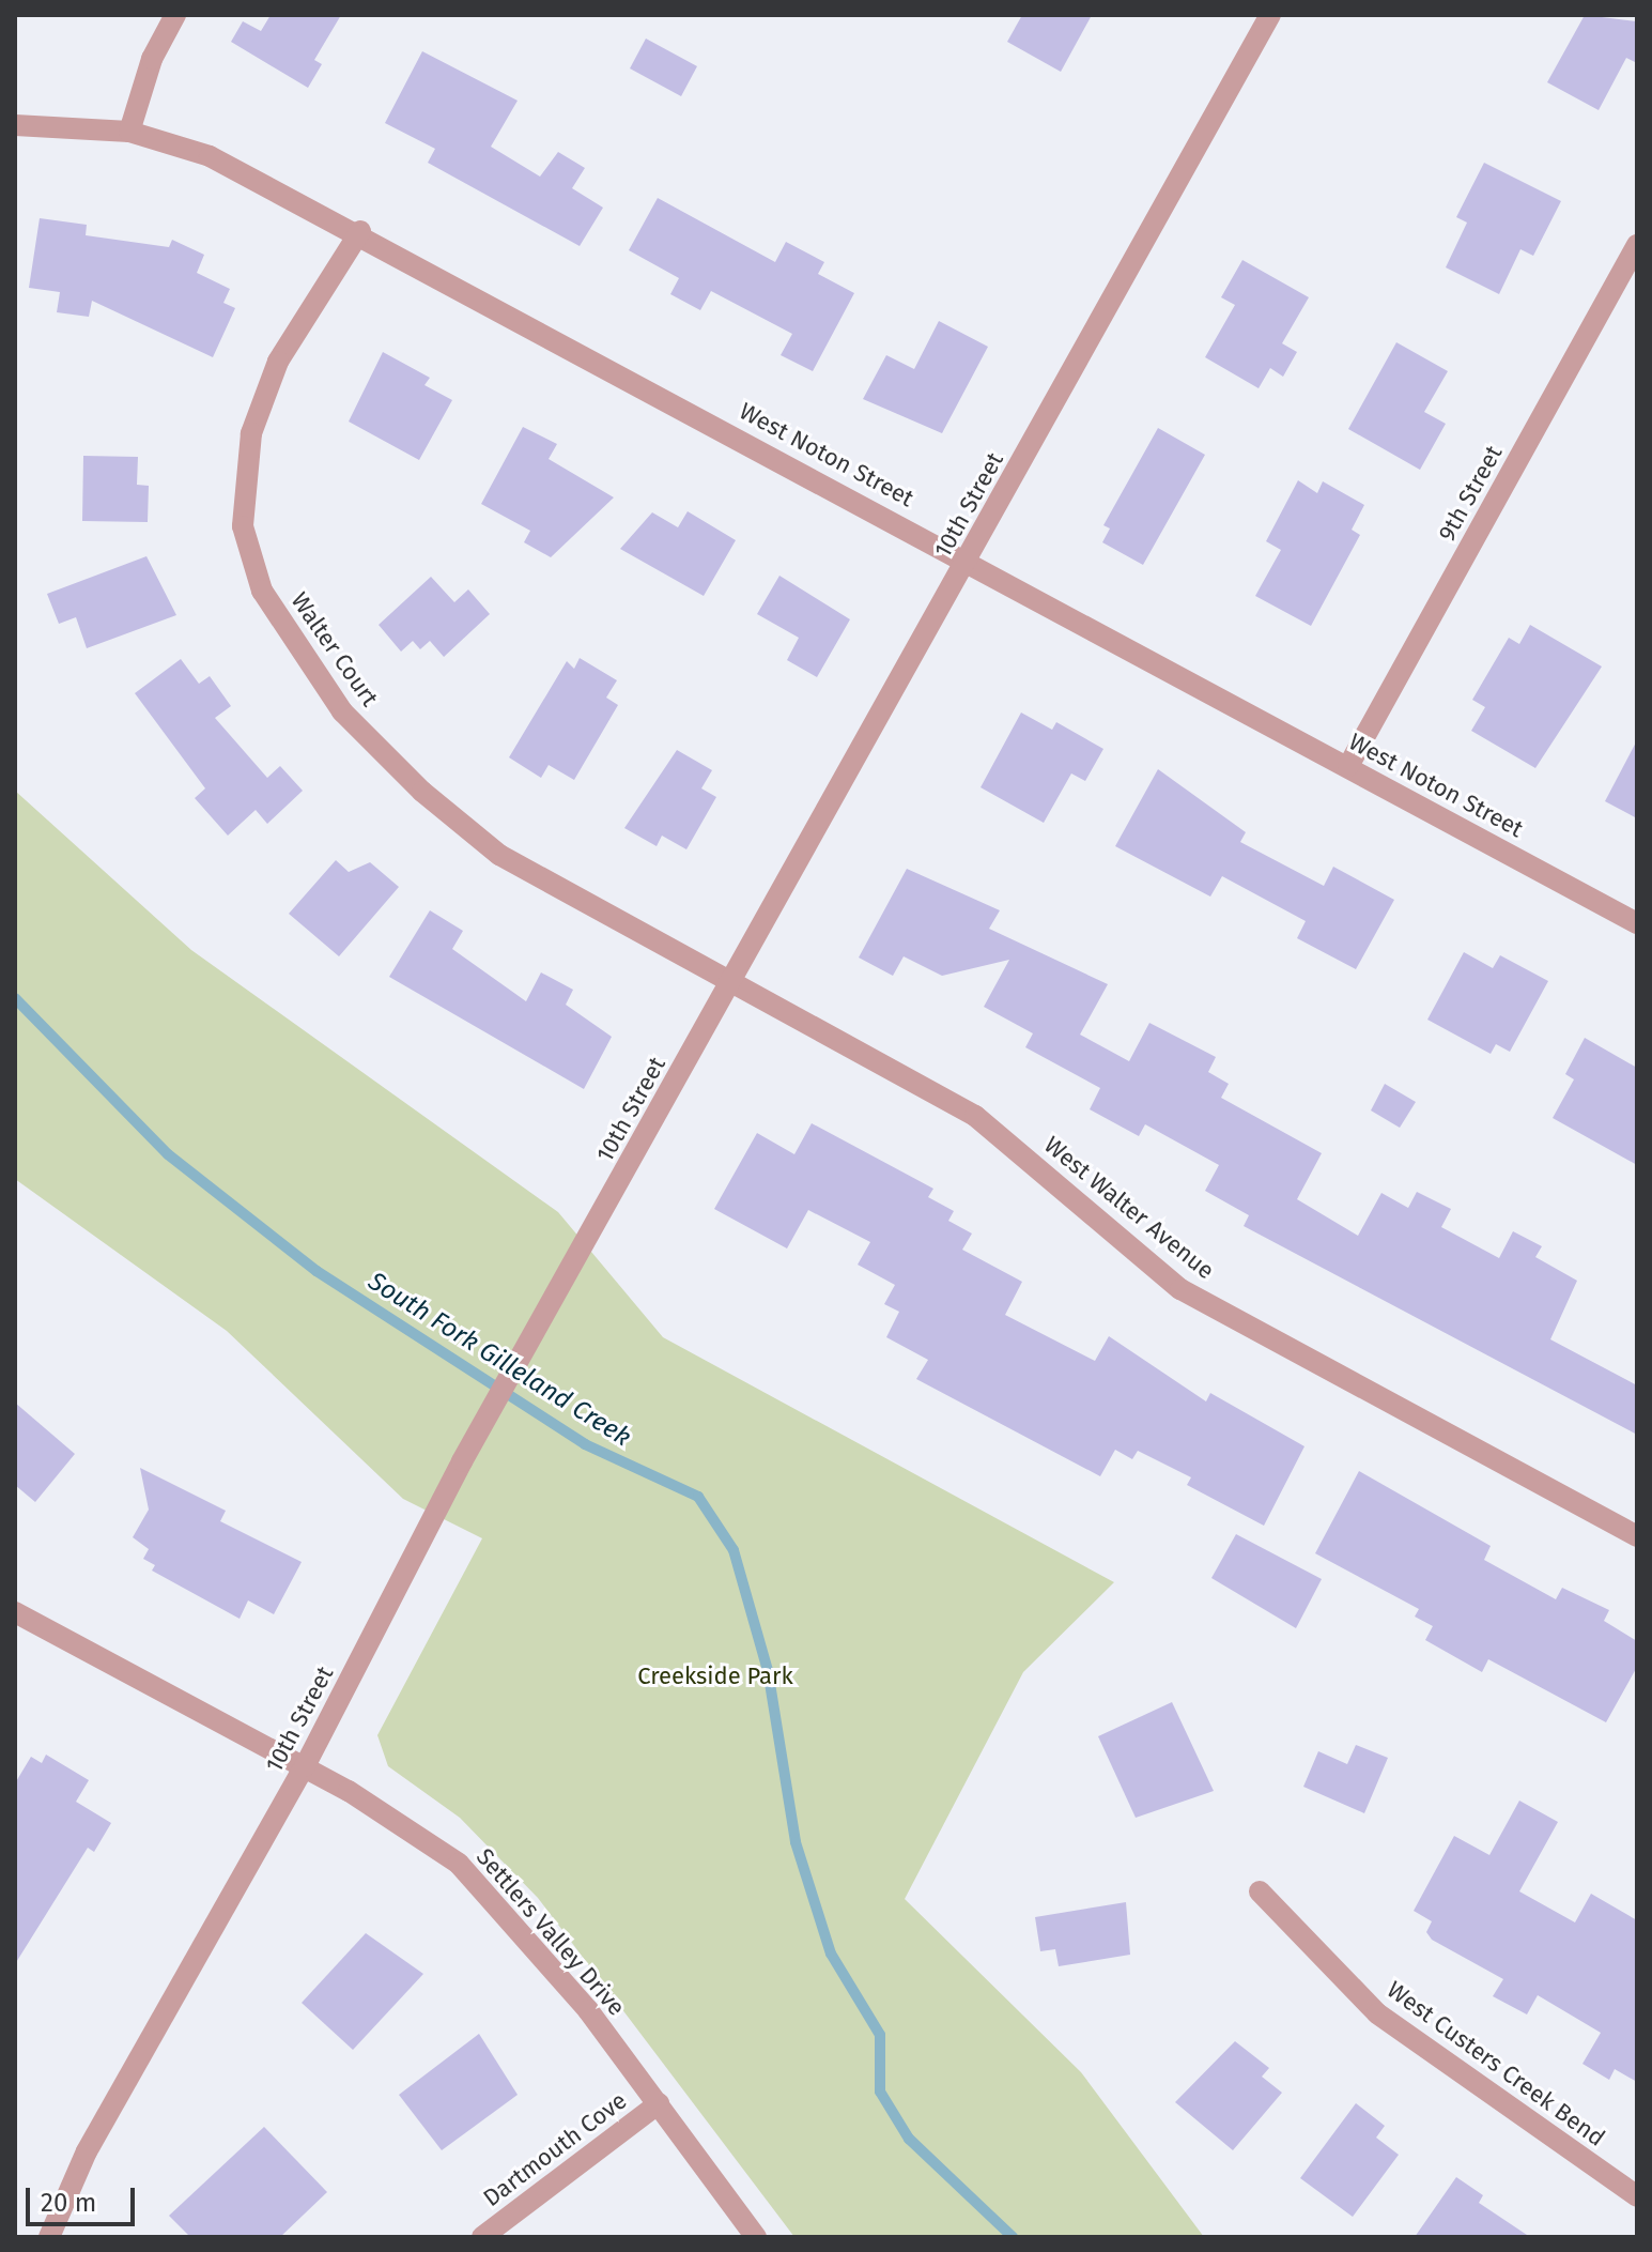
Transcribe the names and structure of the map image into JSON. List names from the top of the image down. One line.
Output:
{"streets":{"street":["West Noton Street","9th Street","10th Street","Walter Court","West Walter Avenue","Settlers Valley Drive","West Custers Creek Bend","Dartmouth Cove"]},"crossings":[["West Noton Street","9th Street"],["West Noton Street","10th Street"],["West Noton Street","Walter Court"],["10th Street","Walter Court"],["10th Street","West Walter Avenue"],["10th Street","Settlers Valley Drive"],["Walter Court","West Walter Avenue"],["Settlers Valley Drive","Dartmouth Cove"]],"water":["South Fork Gilleland Creek"],"parks":["Creekside Park"],"scale_bar":"20 m"}
